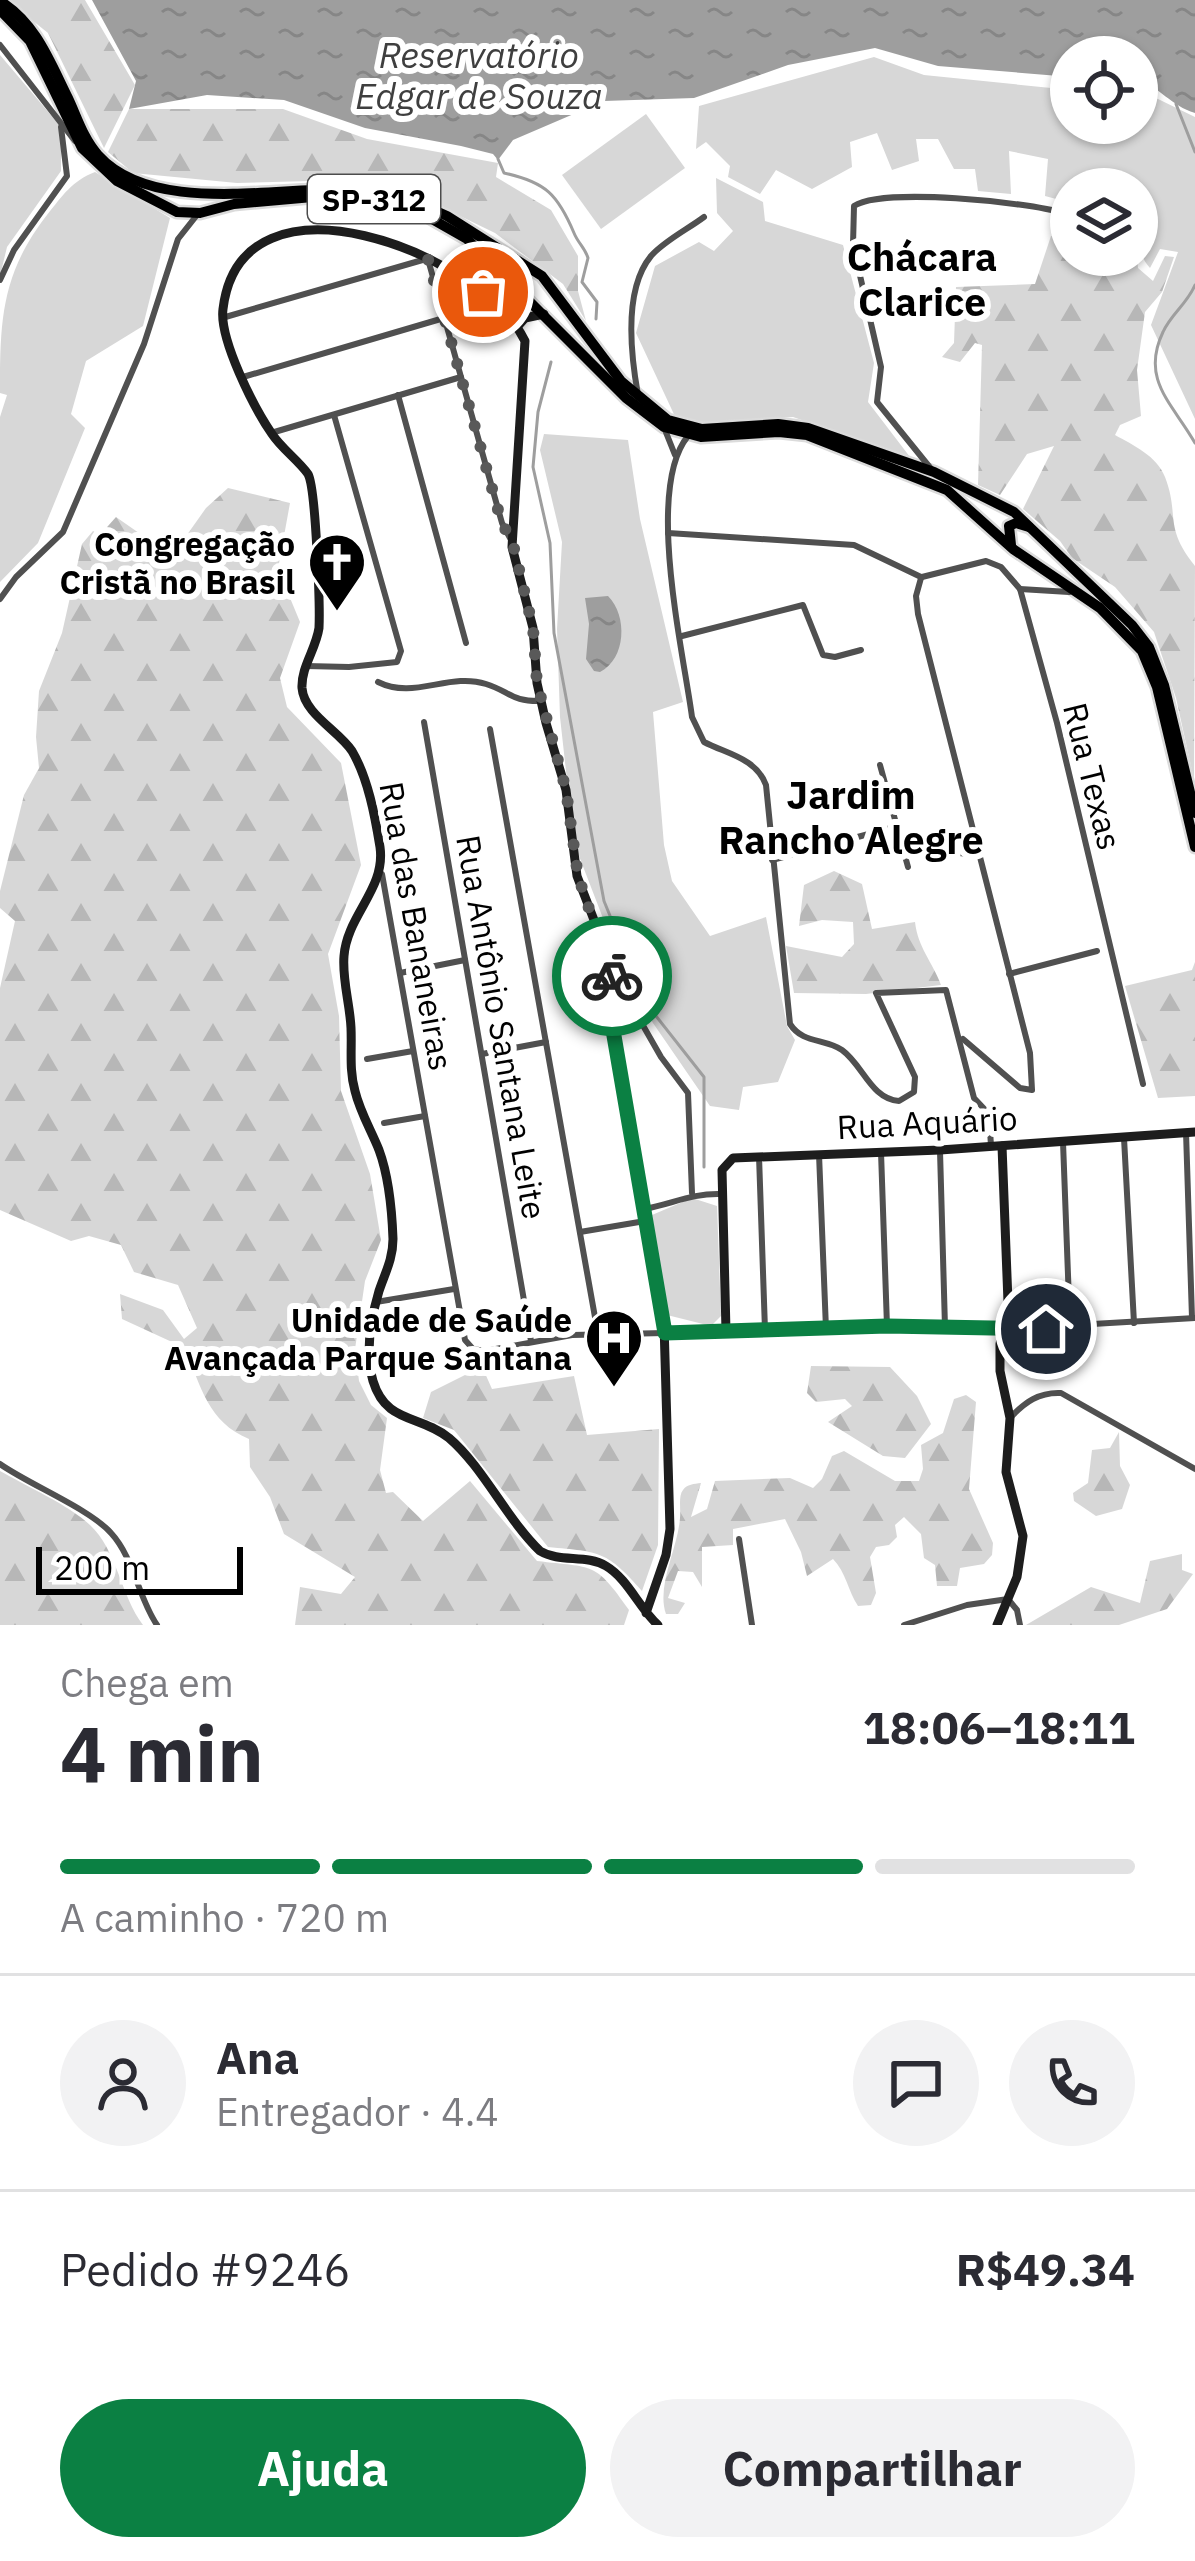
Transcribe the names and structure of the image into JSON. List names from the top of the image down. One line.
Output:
{"streets":{"main road":["SP-312"],"street":["Rua Texas","Rua das Bananeiras","Rua Antônio Santana Leite","Rua Aquário"]},"crossings":[["Rua das Bananeiras","Rua Antônio Santana Leite"]],"districts":["Chácara Clarice","Jardim Rancho Alegre"],"water":["Reservatório Edgar de Souza"],"places":{"church":["Congregação Cristã no Brasil"],"hospital":["Unidade de Saúde Avançada Parque Santana"]},"scale_bar":"200 m","page":{"scale":"200 m","heading":["4 min","Chega em","18:06–18:11"],"panel":["Ana","Entregador · 4.4","Pedido #9246","R$49.34"],"bar":"A caminho · 720 m","buttons":["Ajuda","Compartilhar"]}}
